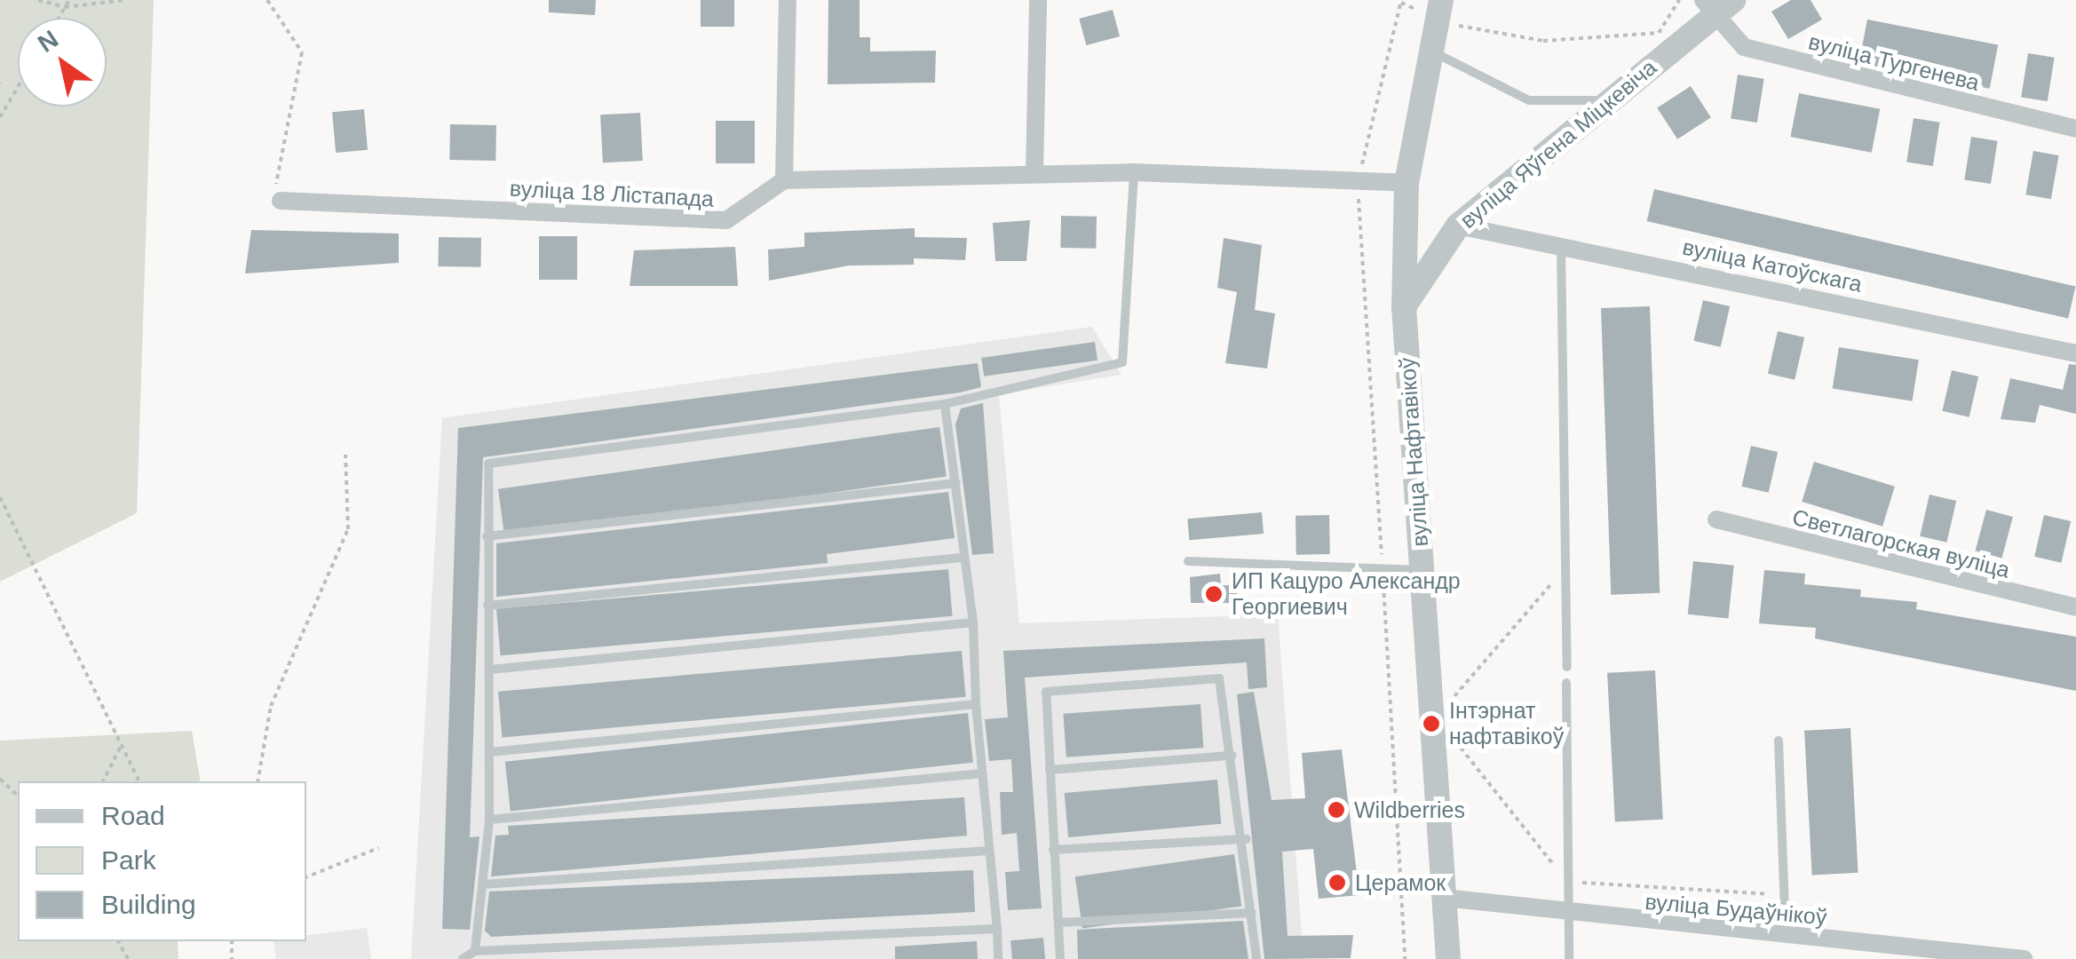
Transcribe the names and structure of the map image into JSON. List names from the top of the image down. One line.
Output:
{"streets":{"street":["вуліца Тургенева","вуліца Яўгена Міцкевіча","вуліца 18 Лістапада","вуліца Катоўскага","вуліца Нафтавікоў","Светлагорская вуліца","вуліца Будаўнікоў"]},"crossings":[["вуліца Тургенева","вуліца Яўгена Міцкевіча"],["вуліца Яўгена Міцкевіча","вуліца Катоўскага"],["вуліца Яўгена Міцкевіча","вуліца Нафтавікоў"],["вуліца Нафтавікоў","вуліца Будаўнікоў"]],"places":["ИП Кацуро Александр Георгиевич","Інтэрнат нафтавікоў","Wildberries","Церамок"],"legend":["Road","Park","Building"],"north":"top left"}
